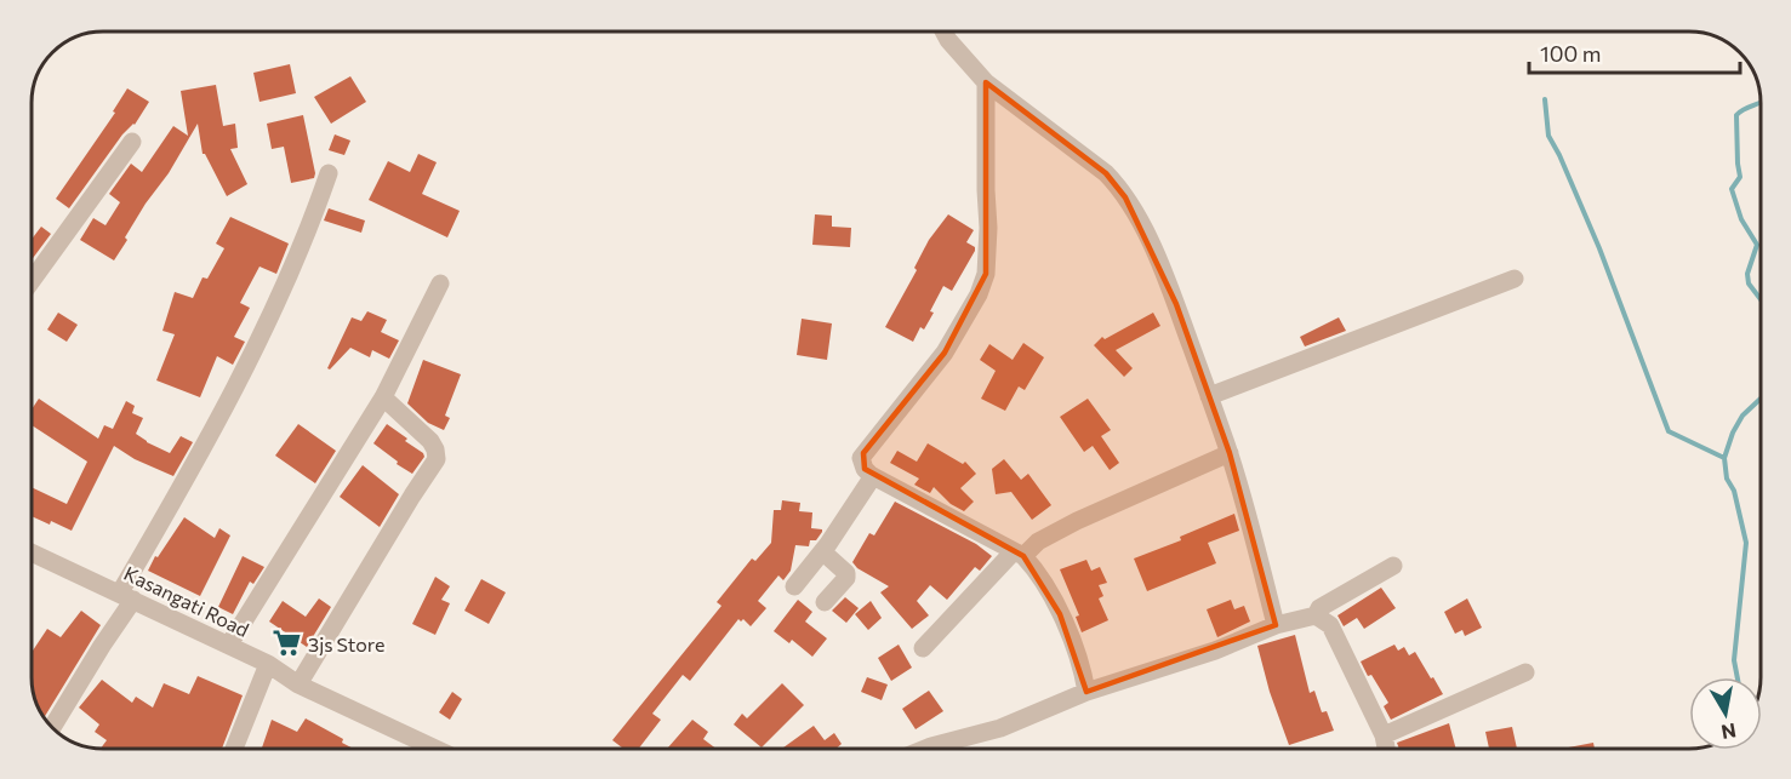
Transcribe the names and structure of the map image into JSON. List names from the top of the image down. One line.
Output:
{"streets":{"street":["Kasangati Road"]},"places":{"supermarket":["3js Store"]},"scale_bar":"100 m","north":"bottom"}
